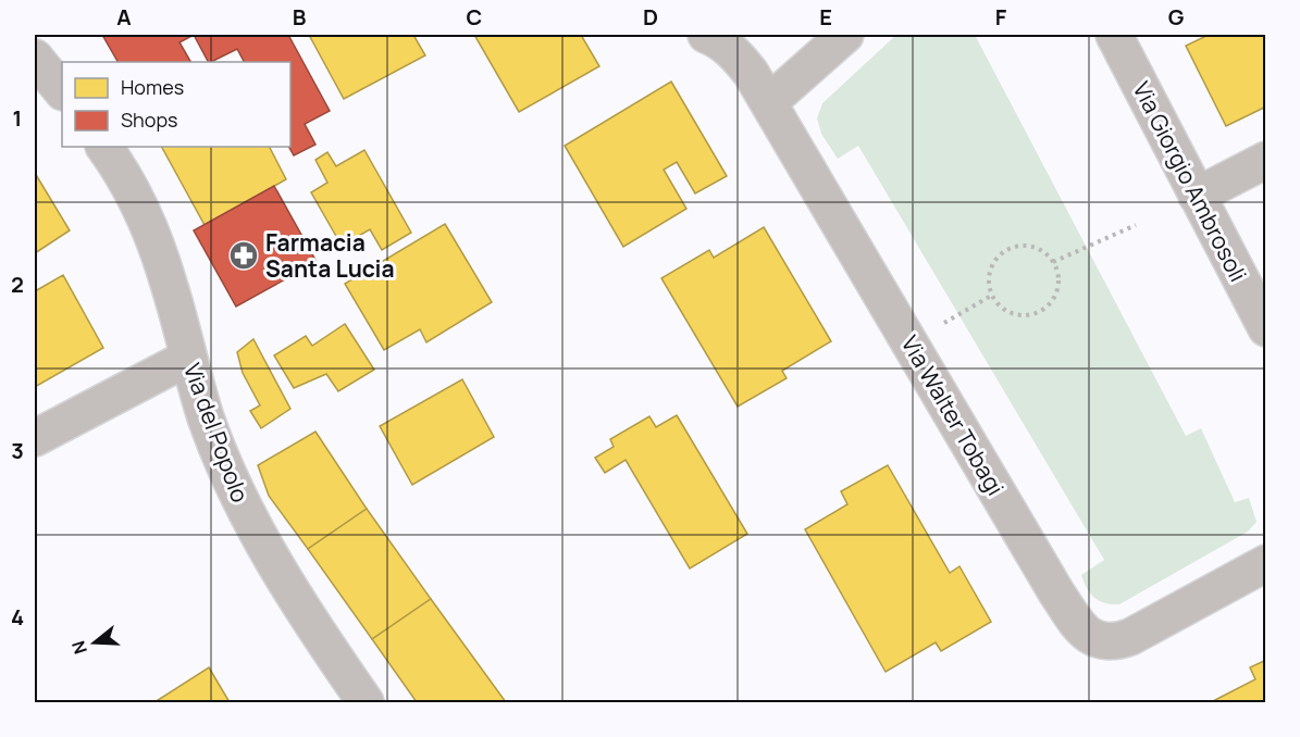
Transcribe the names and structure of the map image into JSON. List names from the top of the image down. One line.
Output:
{"streets":{"street":["Via Giorgio Ambrosoli","Via Walter Tobagi","Via del Popolo"]},"places":{"pharmacy":["Farmacia Santa Lucia"]},"legend":["Homes","Shops"],"north":"left","grid":{"columns":["A","B","C","D","E","F","G"],"rows":["1","2","3","4"]}}
